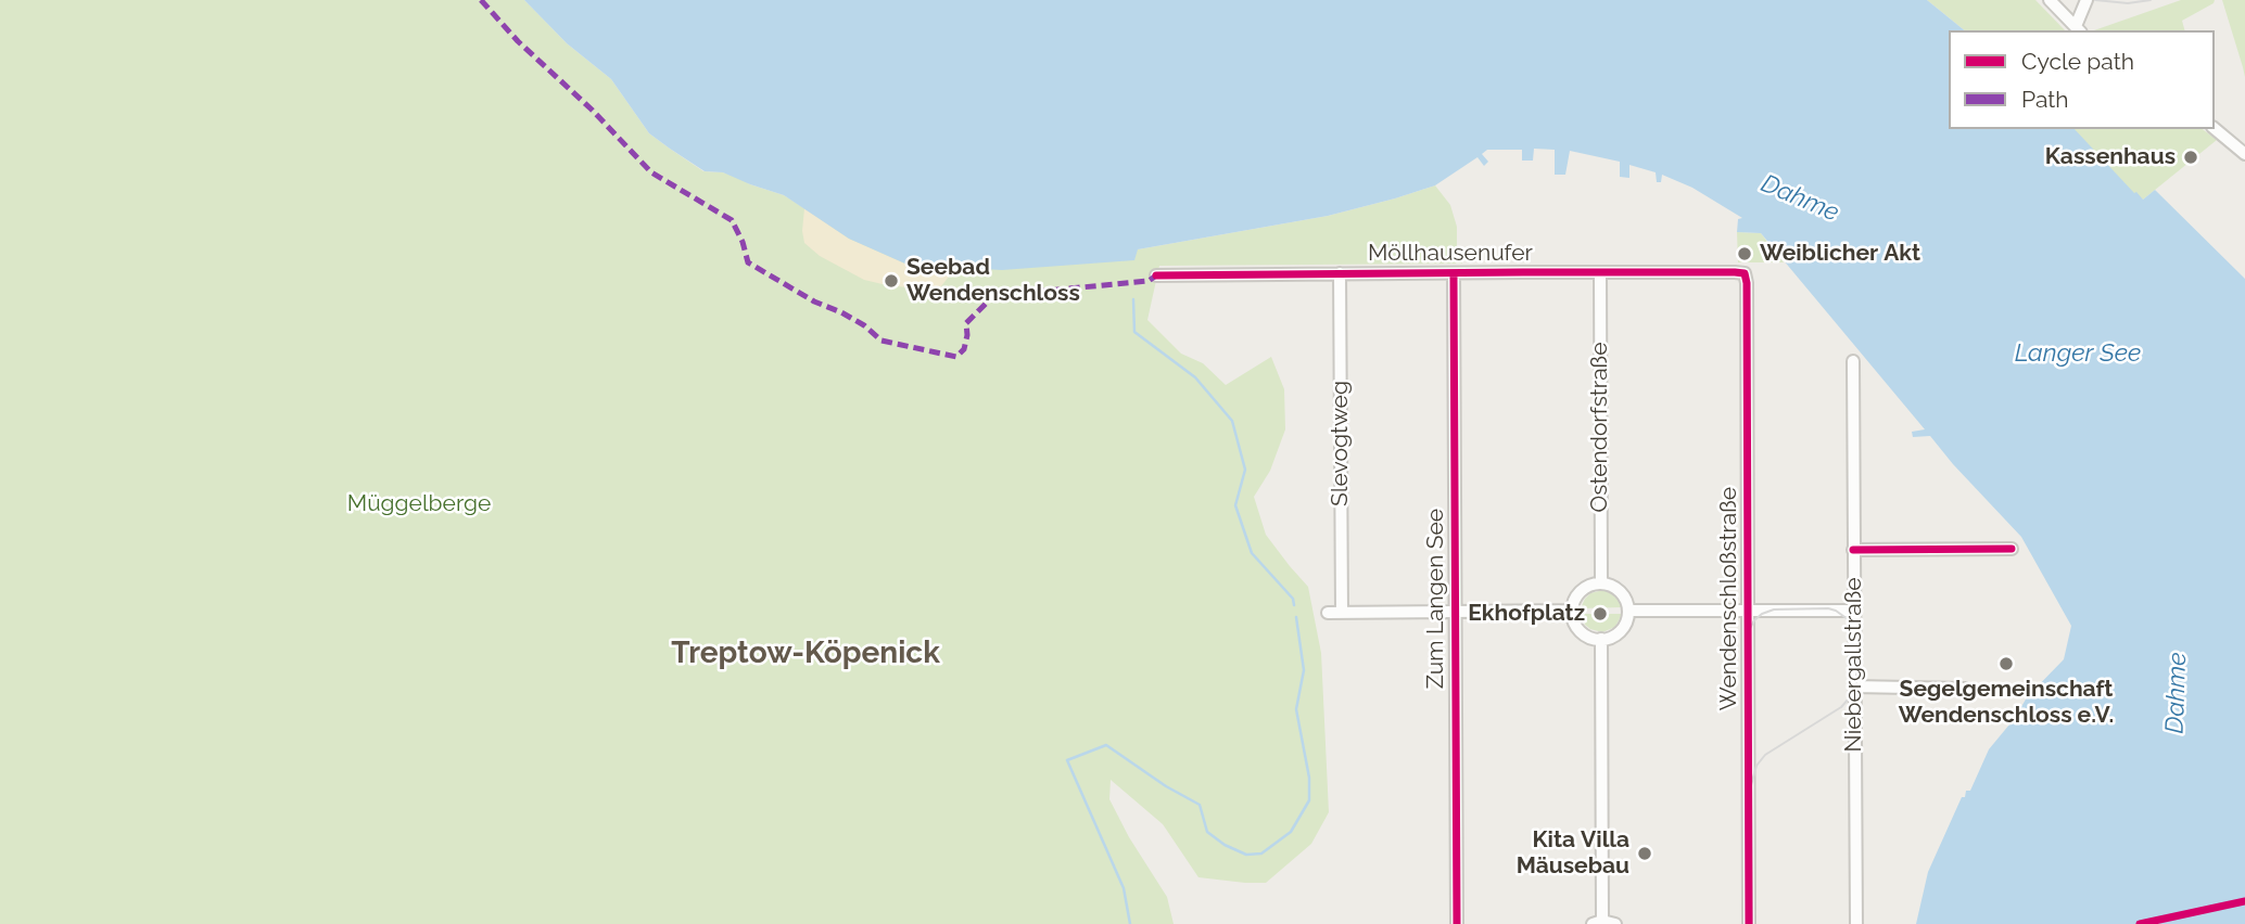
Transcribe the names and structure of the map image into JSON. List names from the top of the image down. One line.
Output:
{"streets":{"street":["Möllhausenufer","Ostendorfstraße","Slevogtweg","Zum Langen See","Wendenschloßstraße","Niebergallstraße"]},"crossings":[["Möllhausenufer","Ostendorfstraße"],["Möllhausenufer","Slevogtweg"],["Möllhausenufer","Zum Langen See"],["Möllhausenufer","Wendenschloßstraße"]],"districts":["Treptow-Köpenick"],"water":["Dahme","Langer See"],"parks":["Müggelberge"],"places":["Kassenhaus","Weiblicher Akt","Seebad Wendenschloss","Ekhofplatz","Segelgemeinschaft Wendenschloss e.V.","Kita Villa Mäusebau"],"legend":["Cycle path","Path"]}
